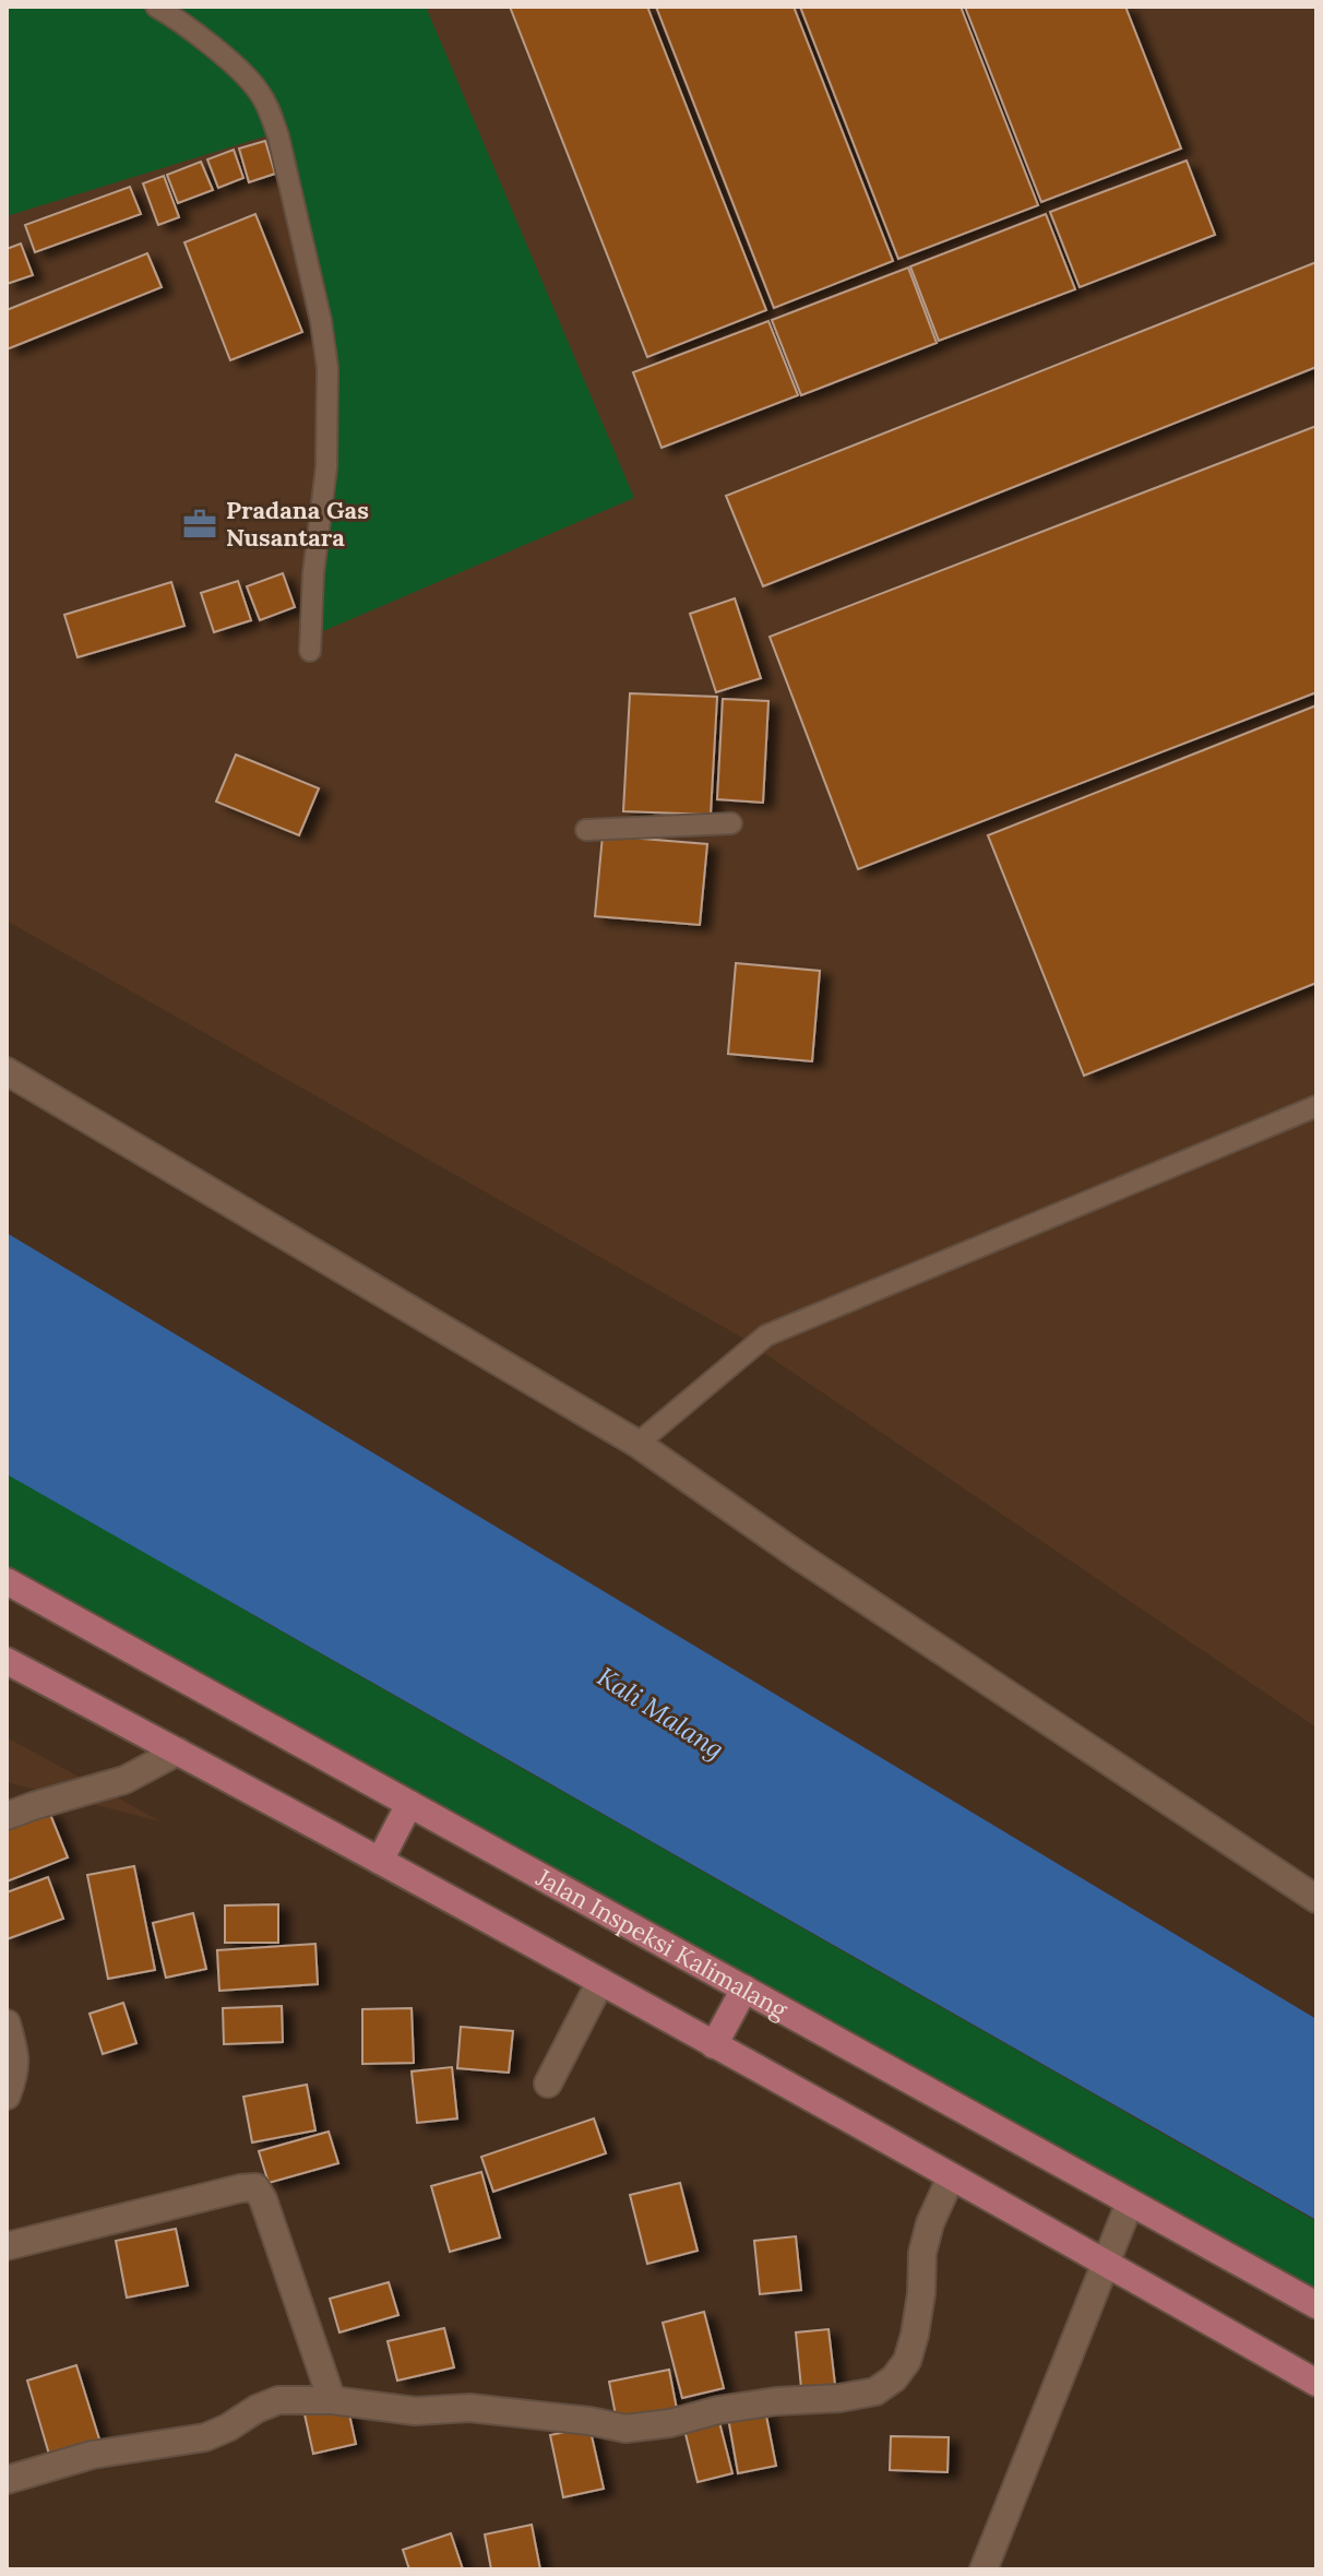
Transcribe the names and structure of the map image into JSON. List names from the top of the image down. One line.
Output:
{"streets":{"main road":["Jalan Inspeksi Kalimalang"]},"water":["Kali Malang"],"places":{"office":["Pradana Gas Nusantara"]}}
